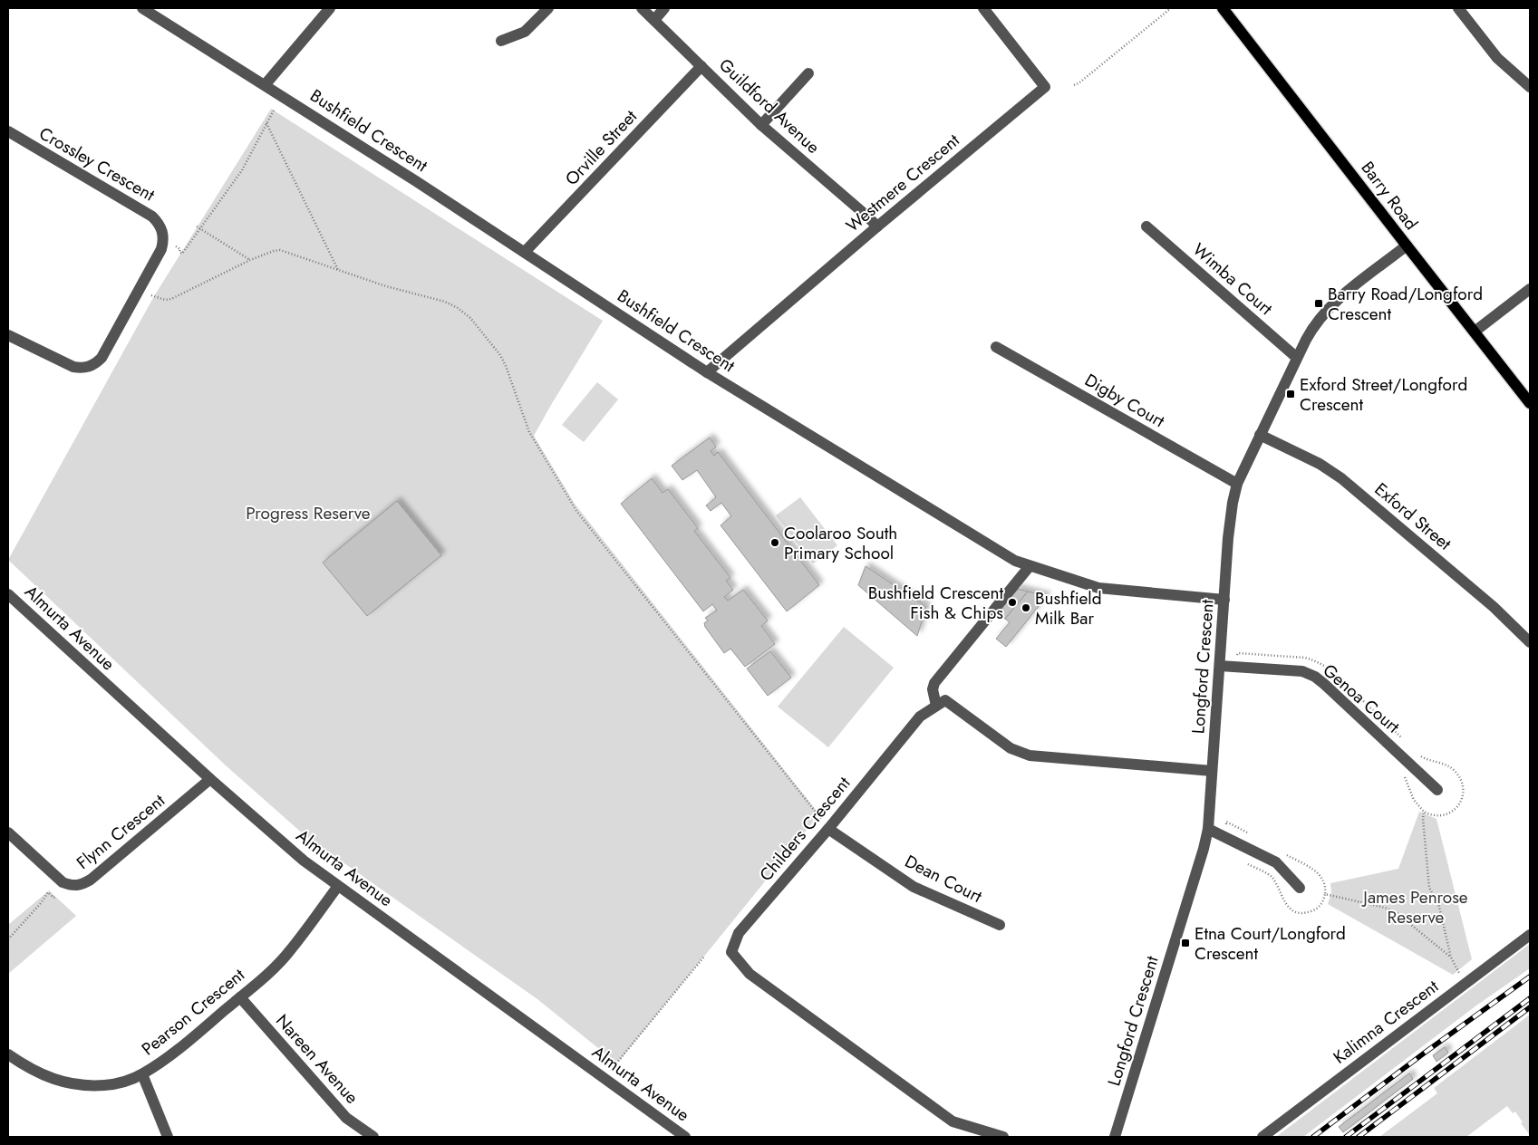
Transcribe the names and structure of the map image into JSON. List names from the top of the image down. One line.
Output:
{"streets":{"main road":["Barry Road"],"street":["Guildford Avenue","Bushfield Crescent","Orville Street","Crossley Crescent","Westmere Crescent","Wimba Court","Digby Court","Exford Street","Almurta Avenue","Longford Crescent","Genoa Court","Childers Crescent","Flynn Crescent","Dean Court","Pearson Crescent","Kalimna Crescent","Nareen Avenue"]},"crossings":[["Guildford Avenue","Orville Street"],["Guildford Avenue","Westmere Crescent"],["Bushfield Crescent","Orville Street"],["Bushfield Crescent","Westmere Crescent"],["Bushfield Crescent","Longford Crescent"],["Barry Road","Longford Crescent"],["Wimba Court","Longford Crescent"],["Digby Court","Longford Crescent"],["Exford Street","Longford Crescent"],["Almurta Avenue","Flynn Crescent"],["Almurta Avenue","Pearson Crescent"],["Longford Crescent","Genoa Court"],["Childers Crescent","Dean Court"],["Pearson Crescent","Nareen Avenue"]],"parks":["Progress Reserve","James Penrose Reserve"],"places":{"transit":["Barry Road/Longford Crescent","Exford Street/Longford Crescent","Etna Court/Longford Crescent"],"other":["Coolaroo South Primary School","Bushfield Crescent Fish & Chips","Bushfield Milk Bar"]}}
